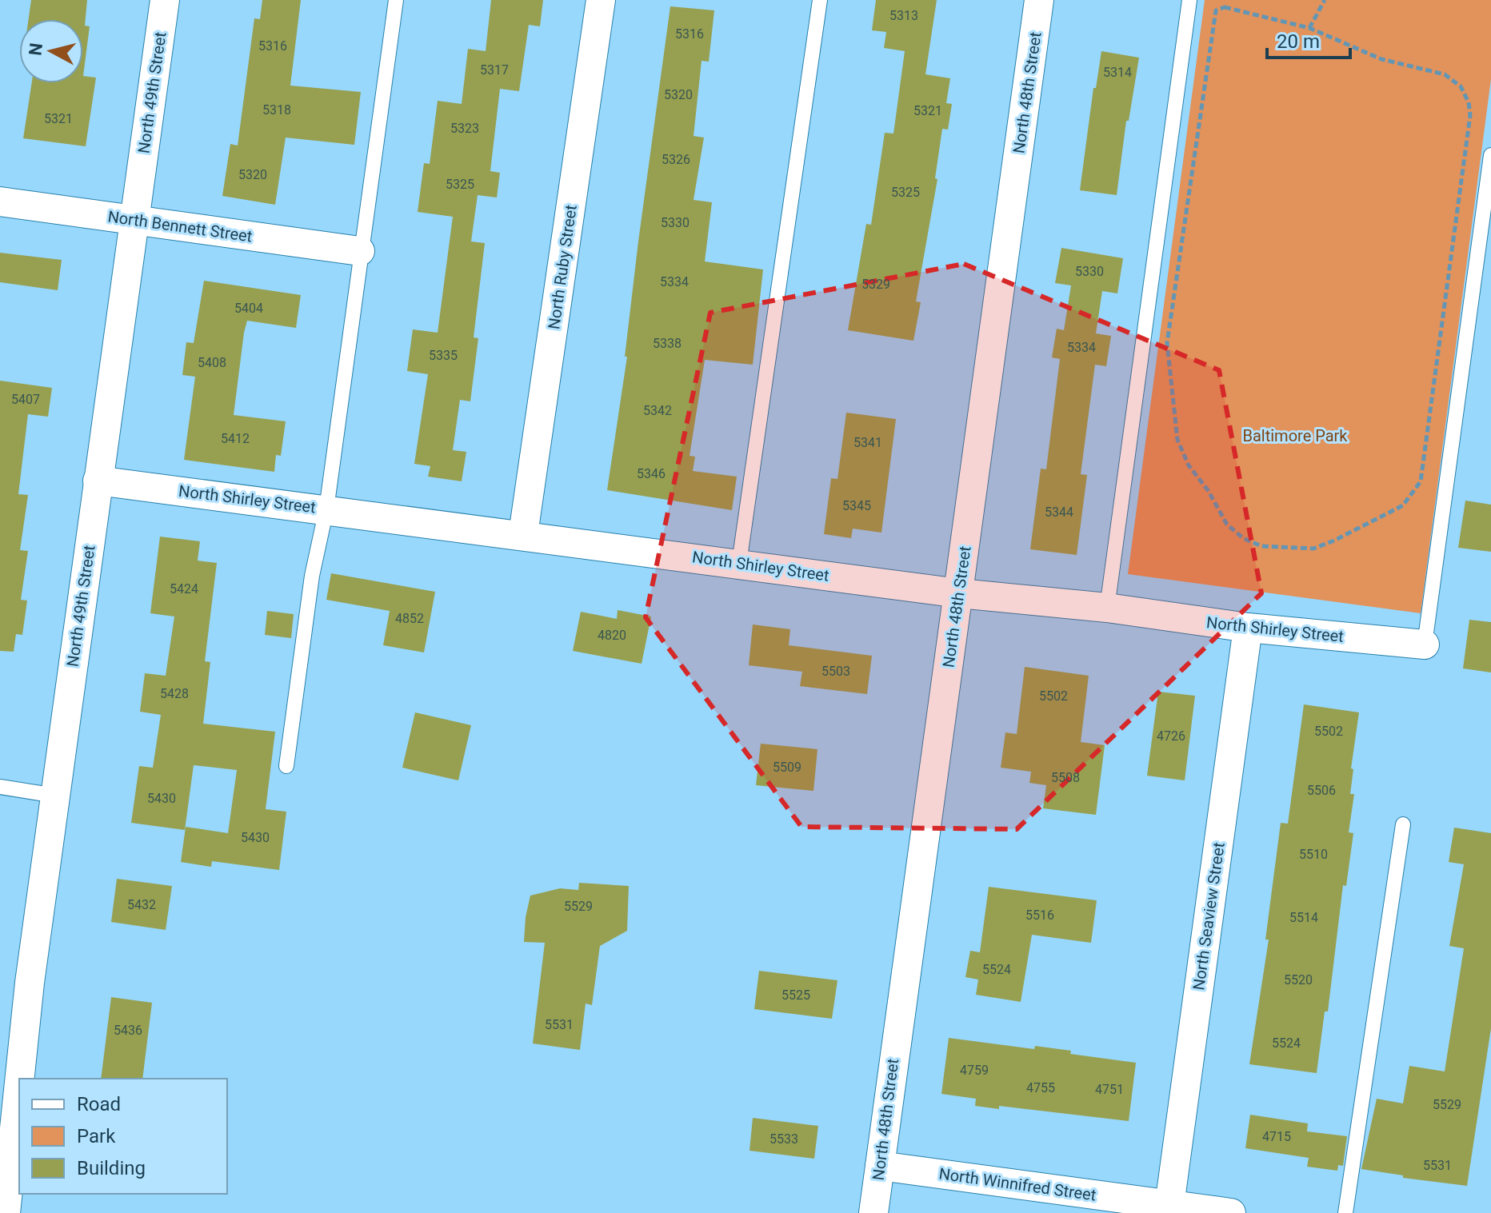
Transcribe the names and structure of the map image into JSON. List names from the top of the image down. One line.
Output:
{"streets":{"street":["North 49th Street","North 48th Street","North Bennett Street","North Ruby Street","North Shirley Street","North Seaview Street","North Winnifred Street"]},"crossings":[["North 49th Street","North Bennett Street"],["North 49th Street","North Shirley Street"],["North 48th Street","North Shirley Street"],["North 48th Street","North Winnifred Street"],["North Ruby Street","North Shirley Street"],["North Shirley Street","North Seaview Street"],["North Seaview Street","North Winnifred Street"]],"parks":["Baltimore Park"],"house_numbers":["5313","5316","5316","5317","5314","5320","5318","5321","5321","5323","5326","5320","5325","5325","5330","5330","5334","5329","5404","5338","5334","5335","5408","5407","5342","5412","5341","5346","5345","5344","5424","4852","4820","5503","5428","5502","5502","4726","5509","5508","5506","5430","5430","5510","5432","5529","5516","5514","5524","5520","5525","5531","5436","5524","4759","4755","4751","5529","4715","5533","5531"],"legend":["Road","Park","Building"],"scale_bar":"20 m","north":"left"}
